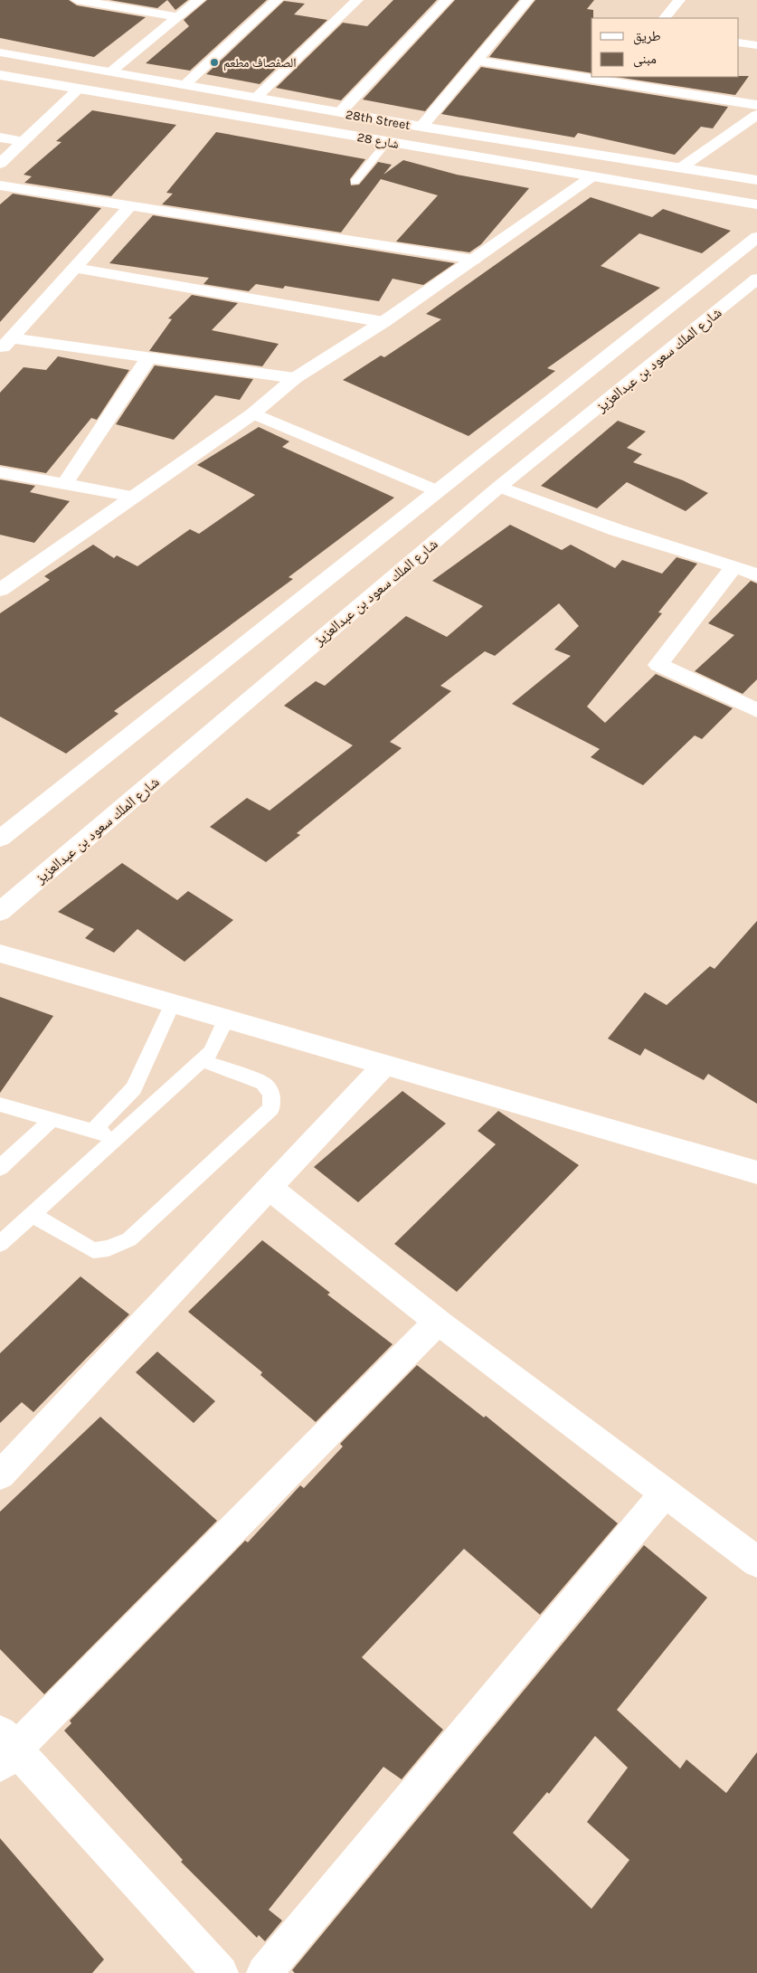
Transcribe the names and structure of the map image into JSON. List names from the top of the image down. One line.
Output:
{"streets":{"street":["28th Street","شارع 28","شارع الملك سعود بن عبدالعزيز"]},"places":["الصفصاف مطعم"],"legend":["طريق","مبنى"]}
